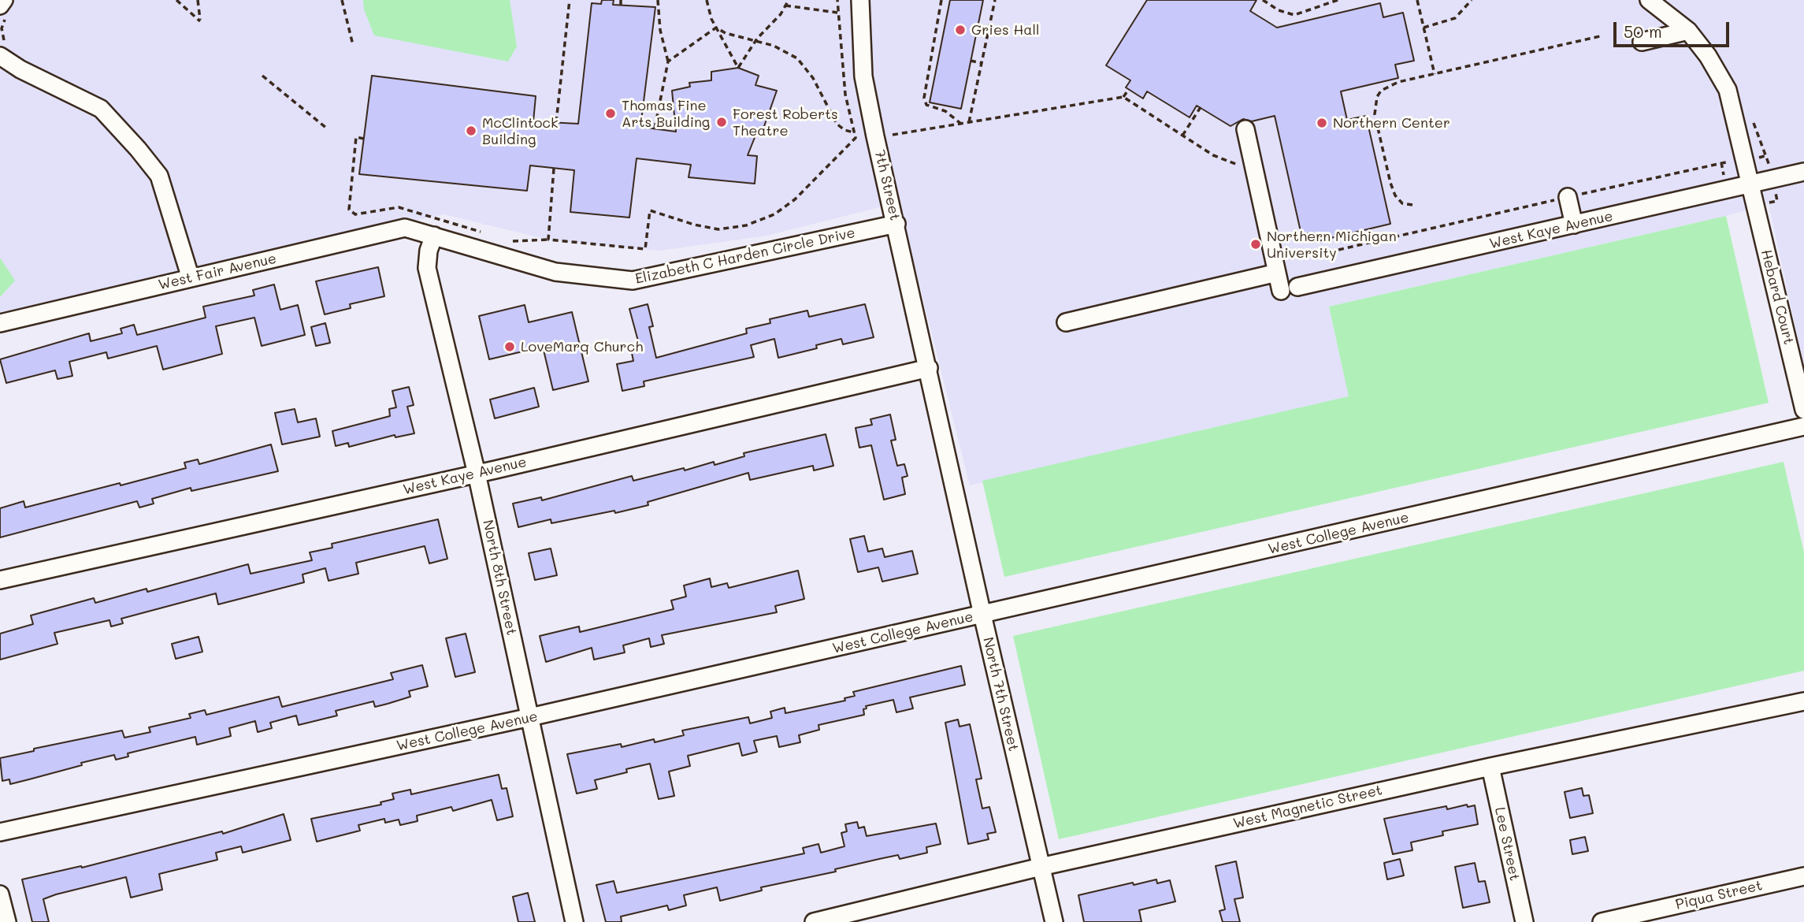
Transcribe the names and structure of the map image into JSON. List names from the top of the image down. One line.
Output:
{"streets":{"street":["7th Street","West Kaye Avenue","Elizabeth C Harden Circle Drive","West Fair Avenue","Hebard Court","West College Avenue","North 8th Street","North 7th Street","West Magnetic Street","Lee Street","Piqua Street"]},"crossings":[["7th Street","West Kaye Avenue"],["7th Street","Elizabeth C Harden Circle Drive"],["7th Street","North 7th Street"],["West Kaye Avenue","Hebard Court"],["West Kaye Avenue","North 8th Street"],["West Kaye Avenue","North 7th Street"],["Elizabeth C Harden Circle Drive","West Fair Avenue"],["Elizabeth C Harden Circle Drive","North 8th Street"],["West Fair Avenue","North 8th Street"],["West College Avenue","North 8th Street"],["West College Avenue","North 7th Street"],["North 7th Street","West Magnetic Street"],["West Magnetic Street","Lee Street"]],"places":["Gries Hall","Thomas Fine Arts Building","Forest Roberts Theatre","Northern Center","McClintock Building","Northern Michigan University","LoveMarq Church"],"scale_bar":"50 m"}
